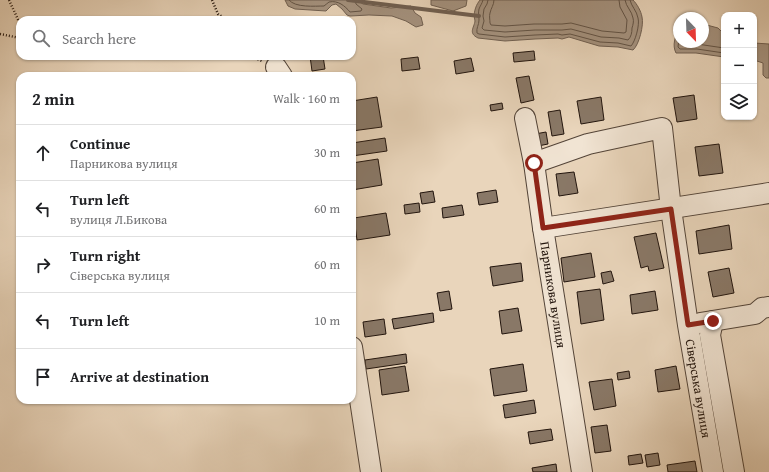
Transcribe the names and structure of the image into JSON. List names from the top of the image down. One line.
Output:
{"streets":{"street":["Парникова вулиця","Сіверська вулиця"]},"crossings":[["Парникова вулиця","Сіверська вулиця"]],"north":"bottom right","page":{"map_buttons":["+","−"],"search":"Search here","heading":["2 min","Walk · 160 m"],"list":[["Continue","Парникова вулиця","30 m"],["Turn left","вулиця Л.Бикова","60 m"],["Turn right","Сіверська вулиця","60 m"],["Turn left","10 m"],"Arrive at destination"]}}
